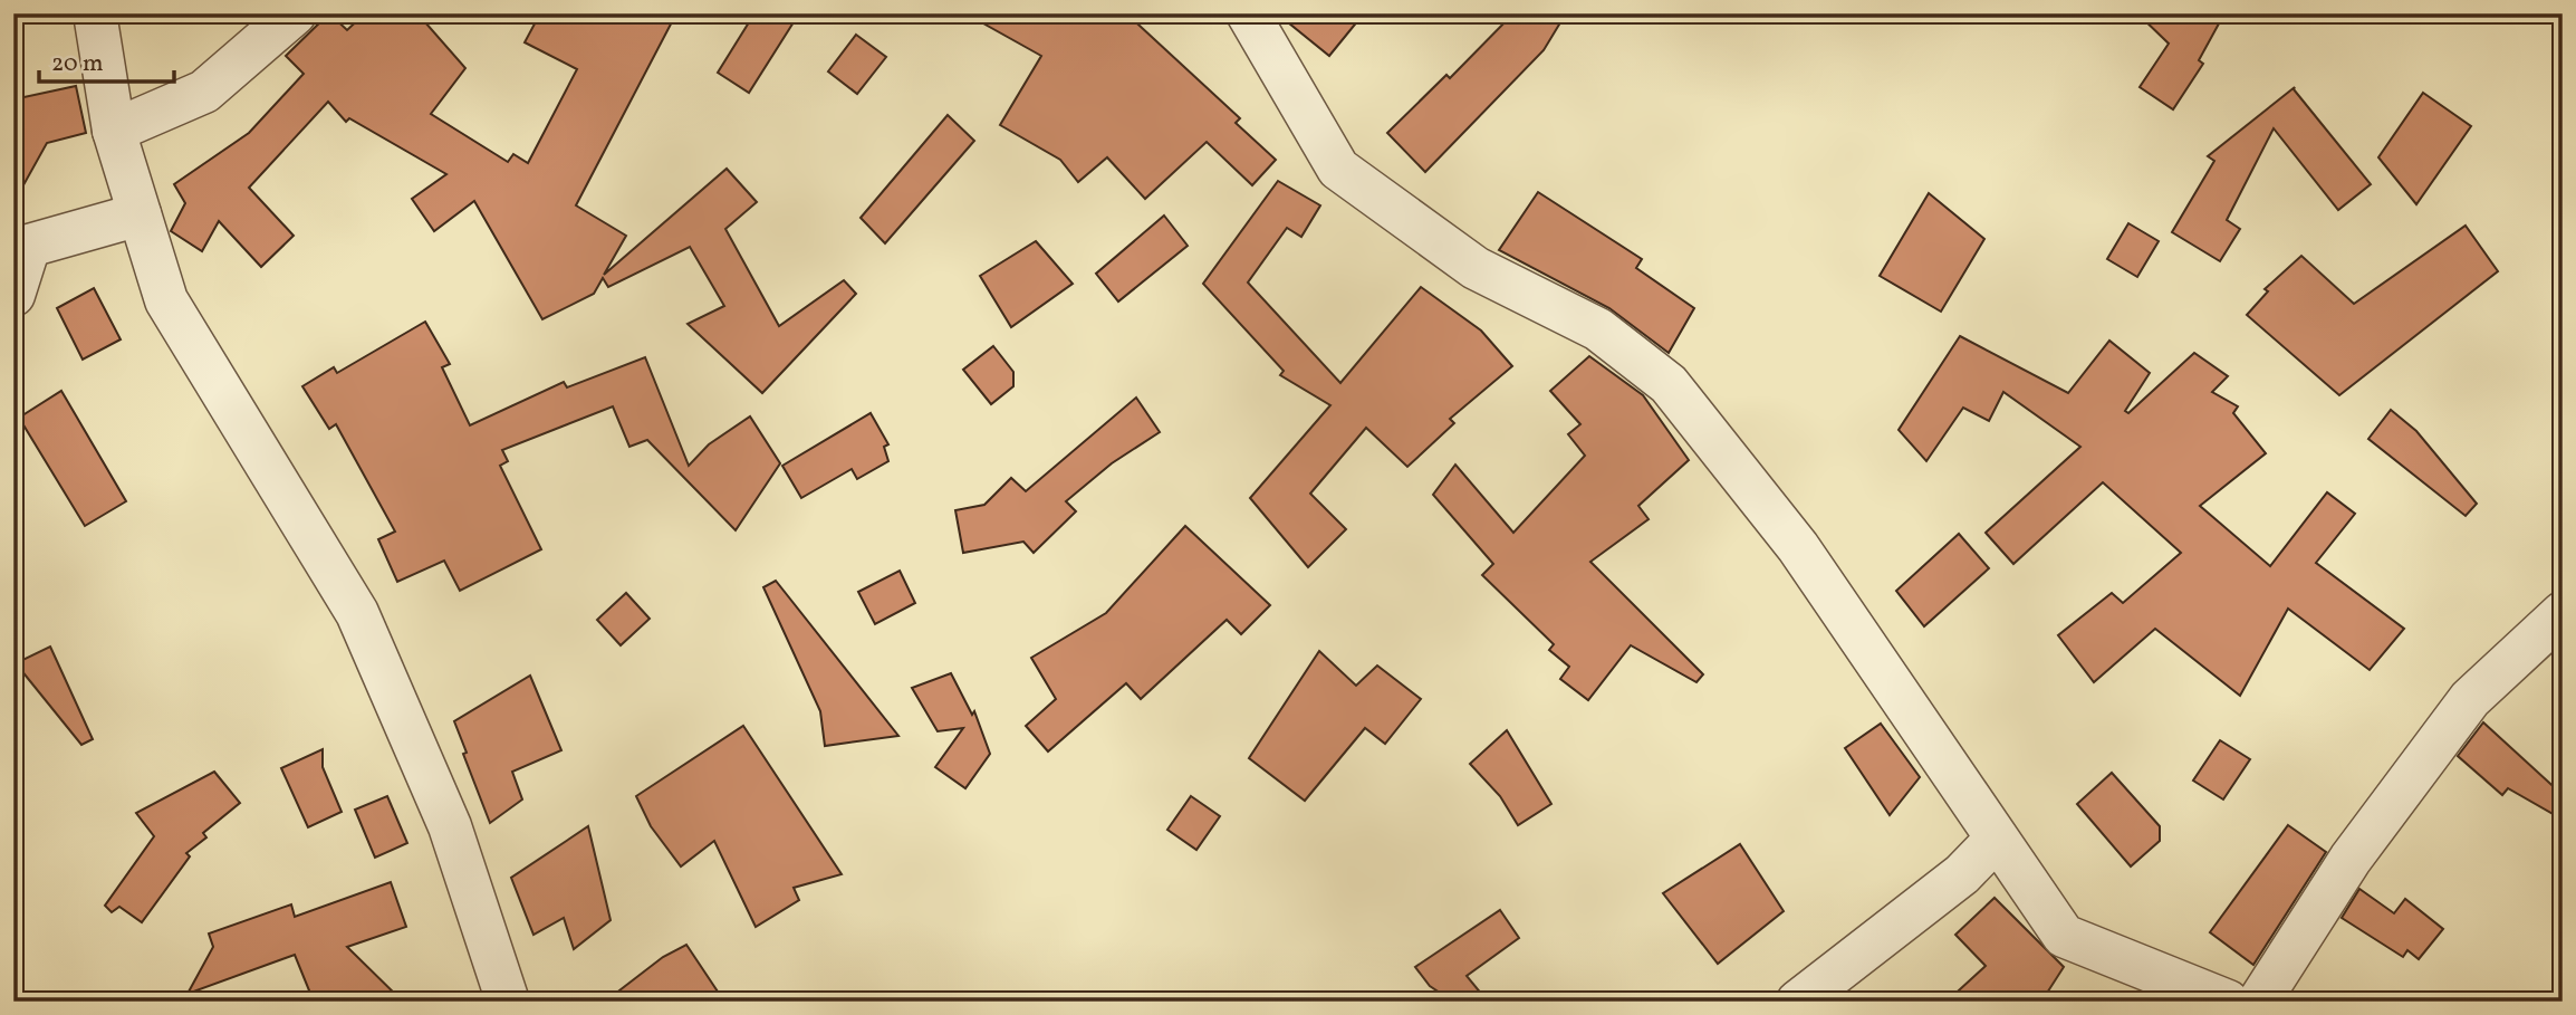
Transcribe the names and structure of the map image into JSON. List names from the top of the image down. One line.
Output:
{"scale_bar":"20 m"}
